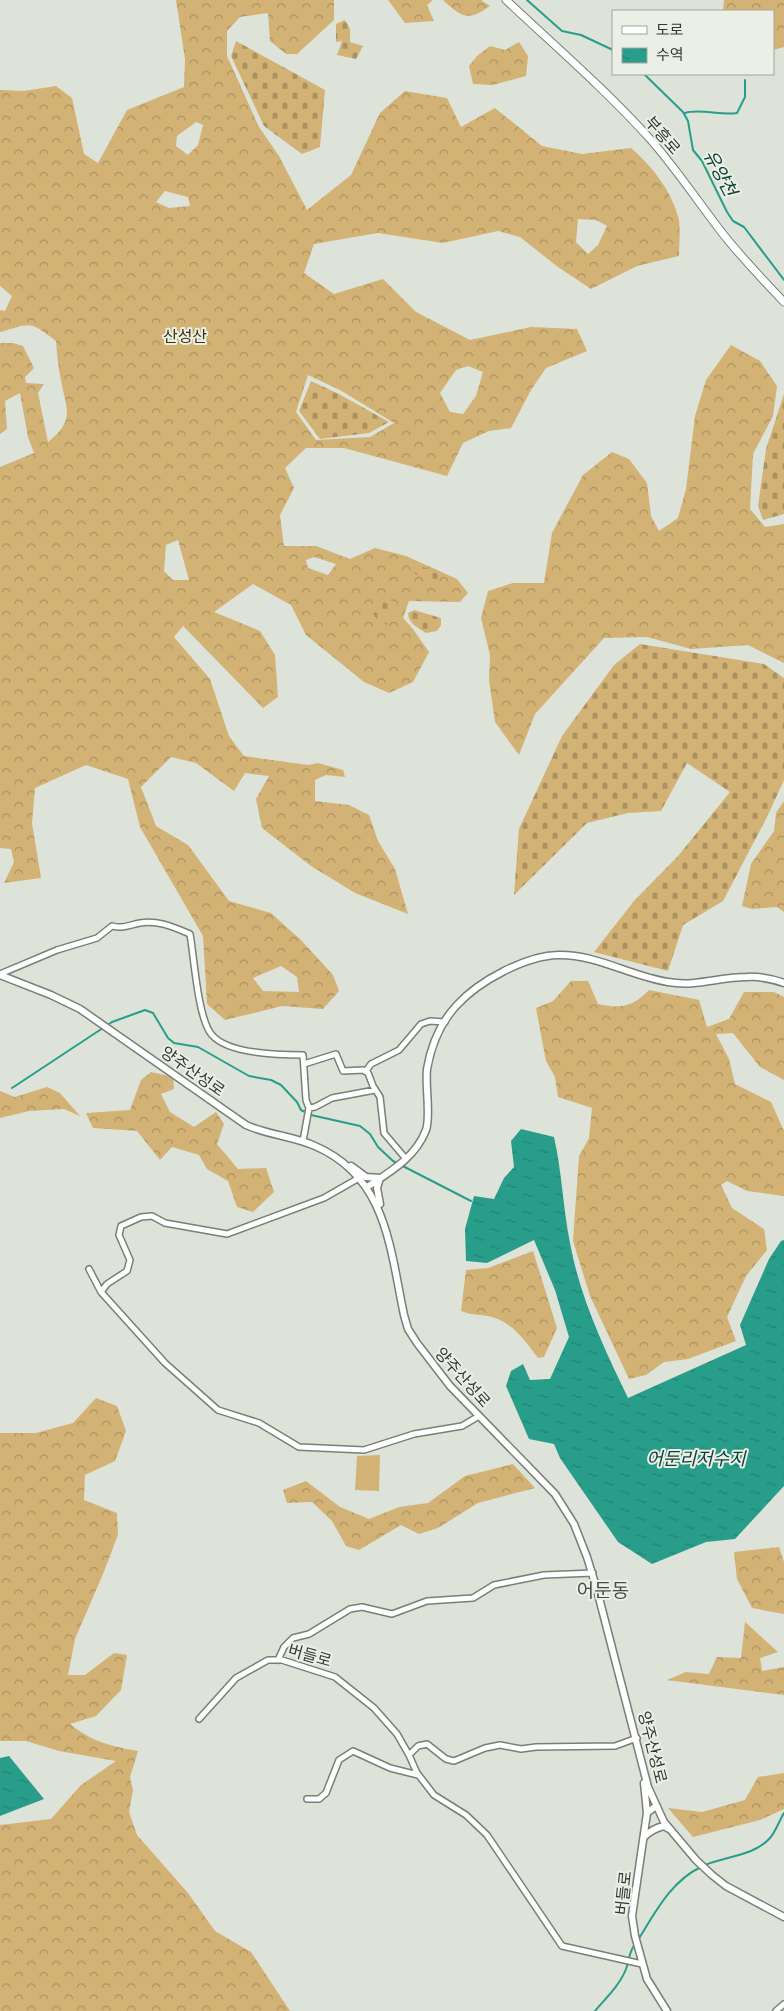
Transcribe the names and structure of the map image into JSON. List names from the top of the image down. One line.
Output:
{"streets":{"main road":["부흥로"],"street":["양주산성로","버들로"]},"crossings":[["양주산성로","버들로"]],"districts":["어둔동"],"water":["유양천","어둔리저수지"],"parks":["산성산"],"legend":["도로","수역"]}
